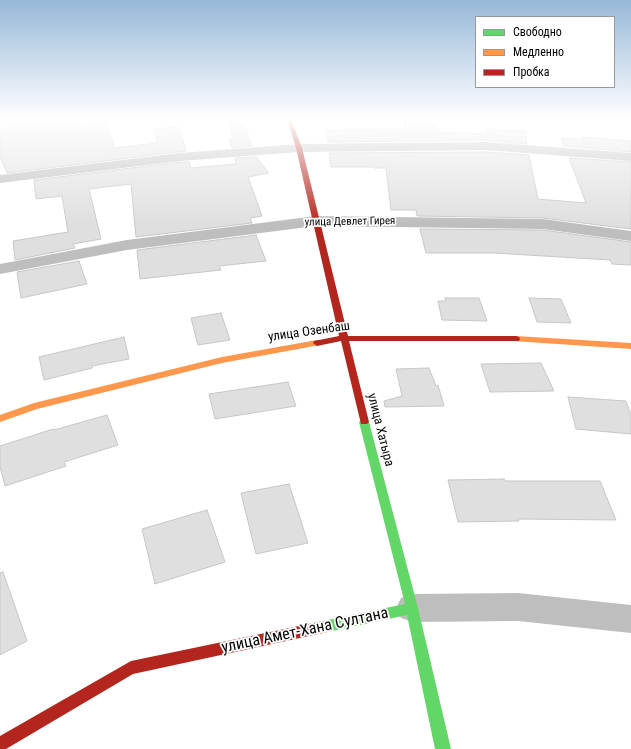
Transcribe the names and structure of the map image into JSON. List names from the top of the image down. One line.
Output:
{"streets":{"street":["улица Девлет Гирея","улица Озенбаш","улица Хатыра","улица Амет-Хана Султана"]},"crossings":[["улица Девлет Гирея","улица Хатыра"],["улица Озенбаш","улица Хатыра"],["улица Хатыра","улица Амет-Хана Султана"]],"legend":["Свободно","Медленно","Пробка"]}
